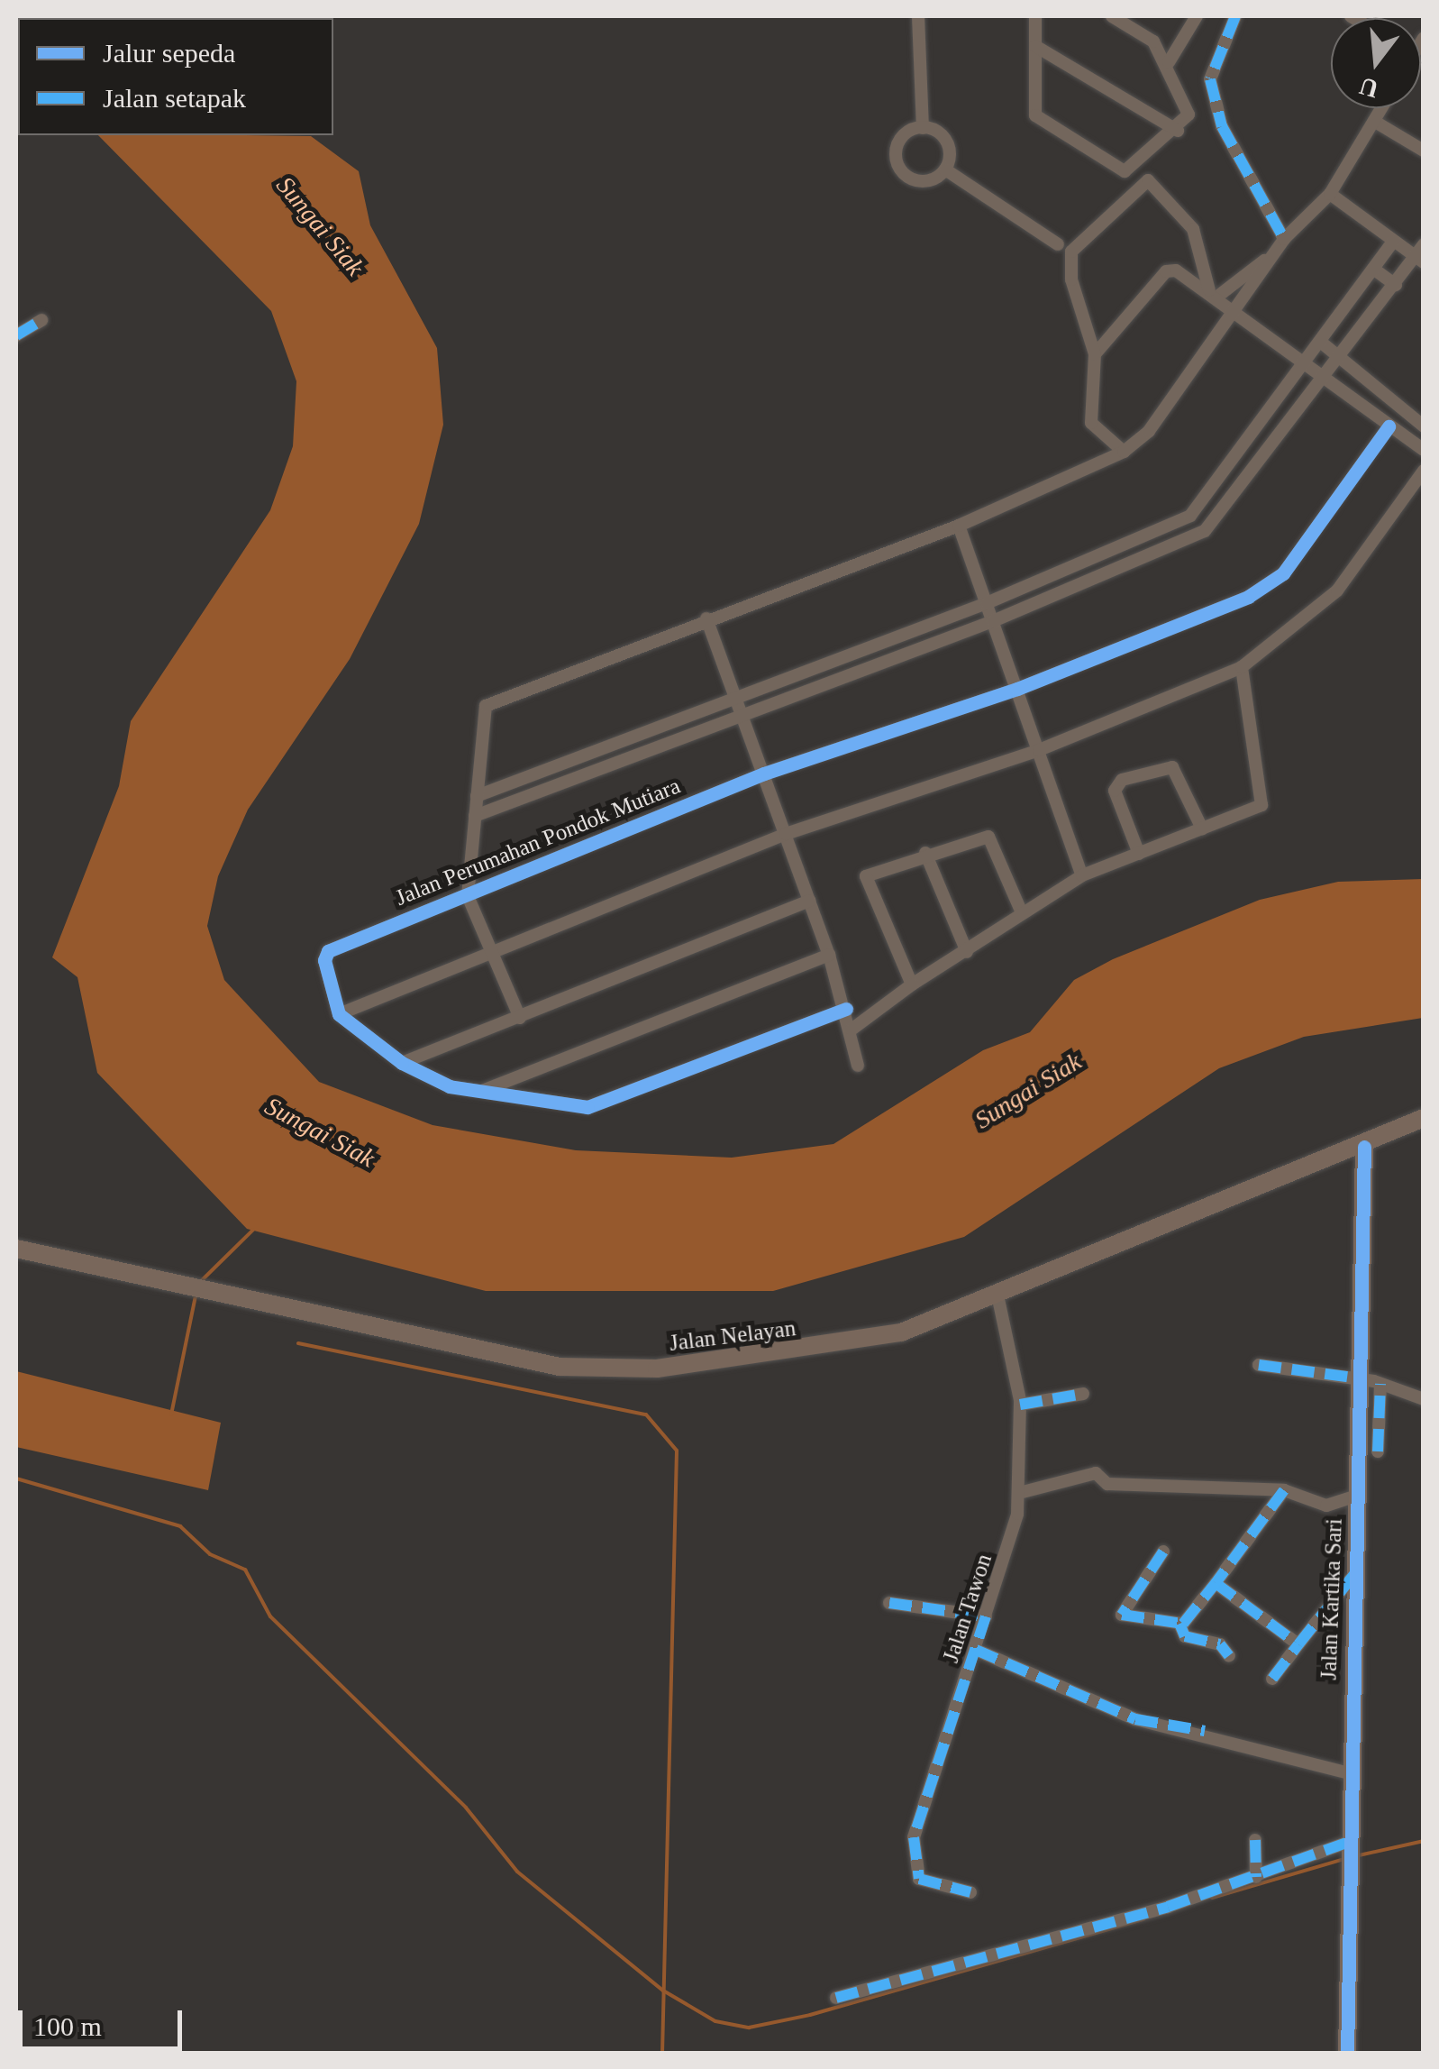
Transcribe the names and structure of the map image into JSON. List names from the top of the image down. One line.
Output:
{"streets":{"main road":["Jalan Nelayan","Jalan Kartika Sari"],"street":["Jalan Perumahan Pondok Mutiara","Jalan Tawon"]},"crossings":[["Jalan Nelayan","Jalan Kartika Sari"],["Jalan Nelayan","Jalan Tawon"]],"water":["Sungai Siak"],"legend":["Jalur sepeda","Jalan setapak"],"scale_bar":"100 m","north":"bottom"}
